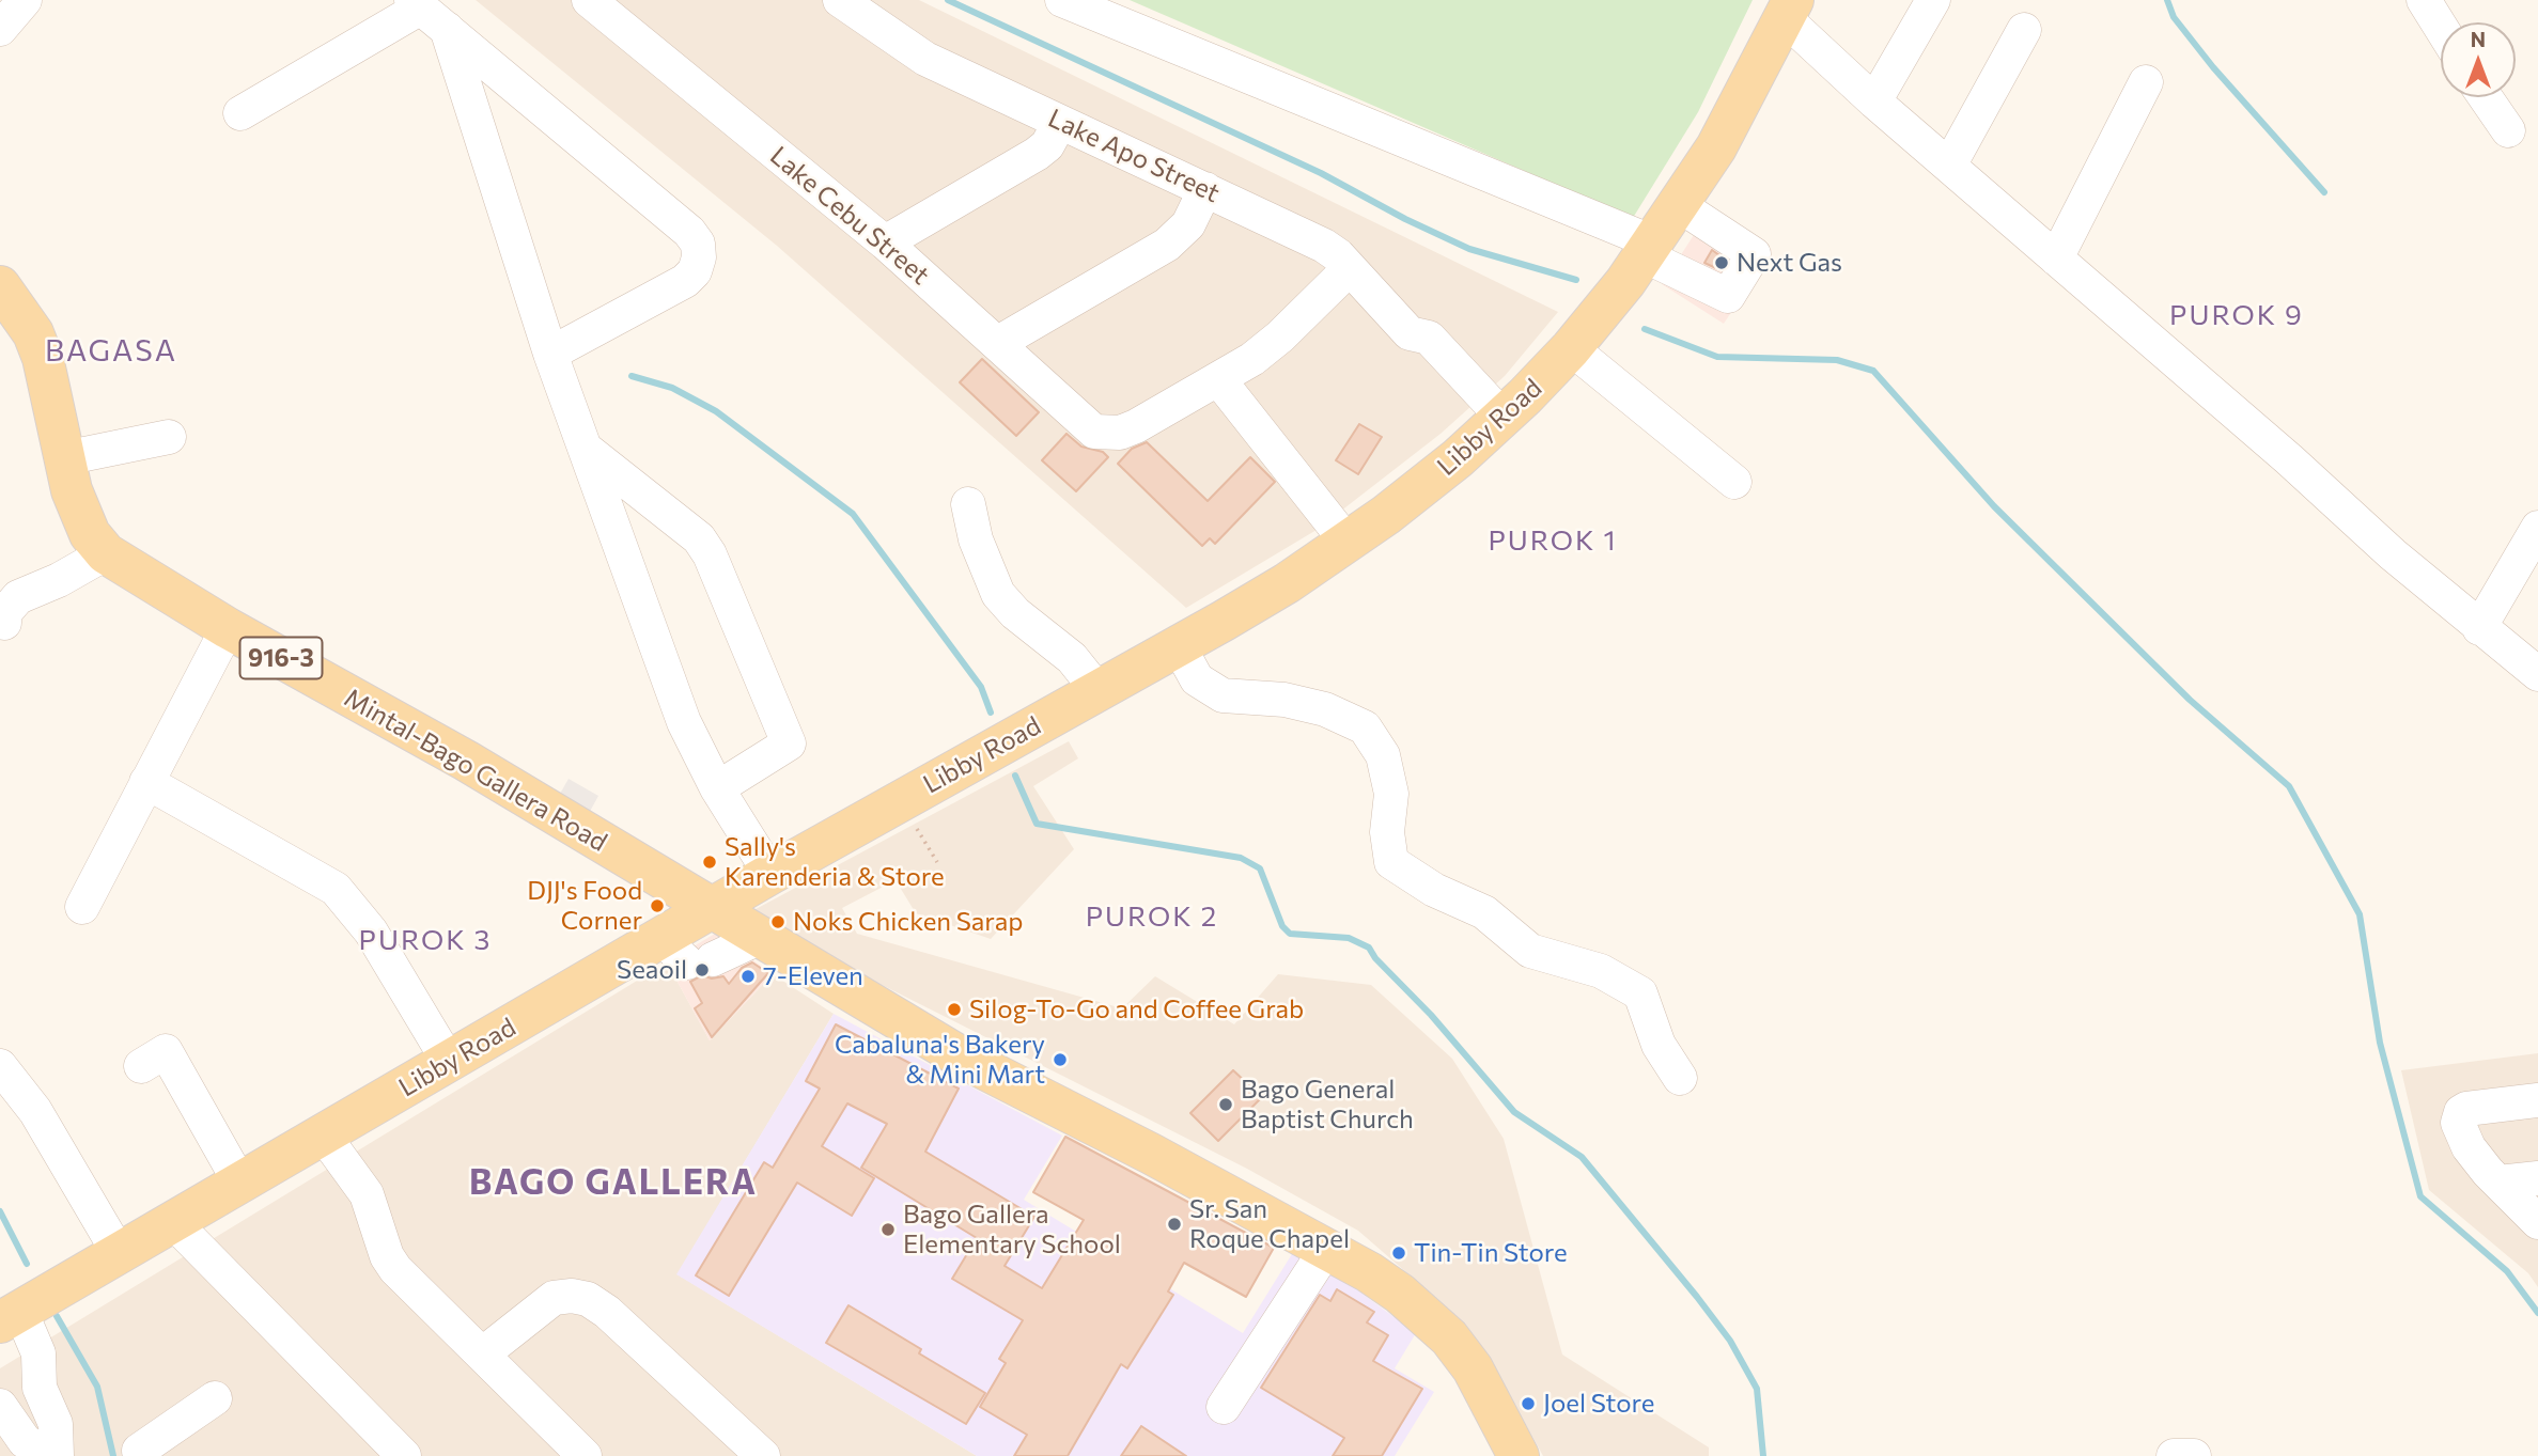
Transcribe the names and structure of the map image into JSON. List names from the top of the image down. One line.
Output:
{"streets":{"main road":["Libby Road","916-3","Mintal-Bago Gallera Road"],"street":["Lake Apo Street","Lake Cebu Street"]},"crossings":[["Lake Apo Street","Libby Road"],["Libby Road","Mintal-Bago Gallera Road"]],"districts":["PUROK 9","BAGASA","PUROK 1","PUROK 2","PUROK 3","BAGO GALLERA"],"places":["Next Gas","Sally's Karenderia & Store","DJJ's Food Corner","Noks Chicken Sarap","Seaoil","7-Eleven","Silog-To-Go and Coffee Grab","Cabaluna's Bakery & Mini Mart","Bago General Baptist Church","Sr. San Roque Chapel","Bago Gallera Elementary School","Tin-Tin Store","Joel Store"],"north":"top"}
